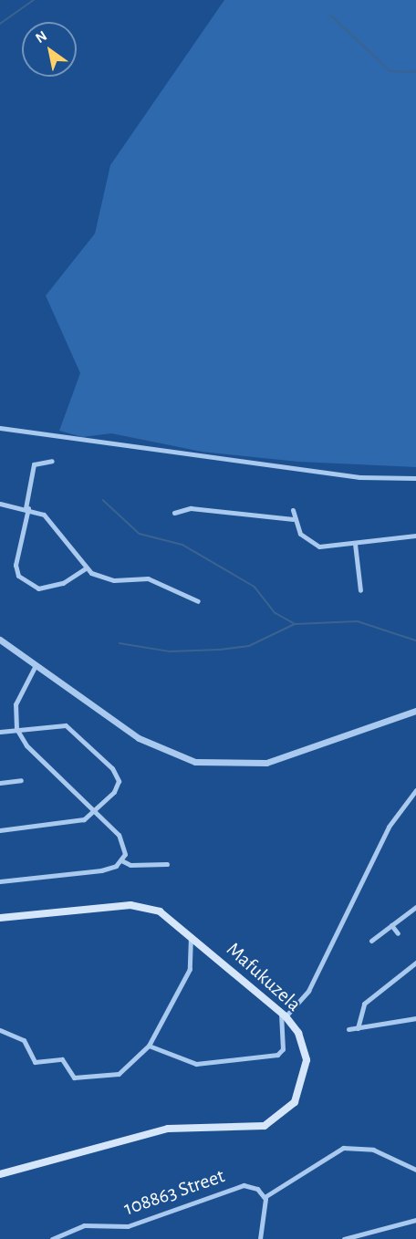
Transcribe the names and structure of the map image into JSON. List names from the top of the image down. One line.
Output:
{"streets":{"main road":["Mafukuzela"],"street":["108863 Street"]},"north":"top left"}
